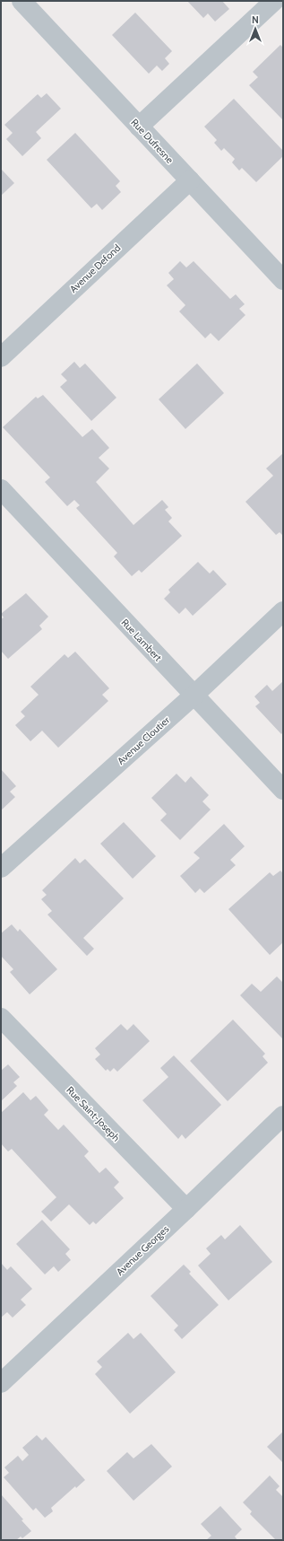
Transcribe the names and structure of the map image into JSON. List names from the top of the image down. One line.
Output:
{"streets":{"street":["Rue Dufresne","Avenue Defond","Rue Lambert","Avenue Cloutier","Rue Saint-Joseph","Avenue Georges"]},"crossings":[["Rue Dufresne","Avenue Defond"],["Rue Lambert","Avenue Cloutier"],["Rue Saint-Joseph","Avenue Georges"]],"north":"top"}
